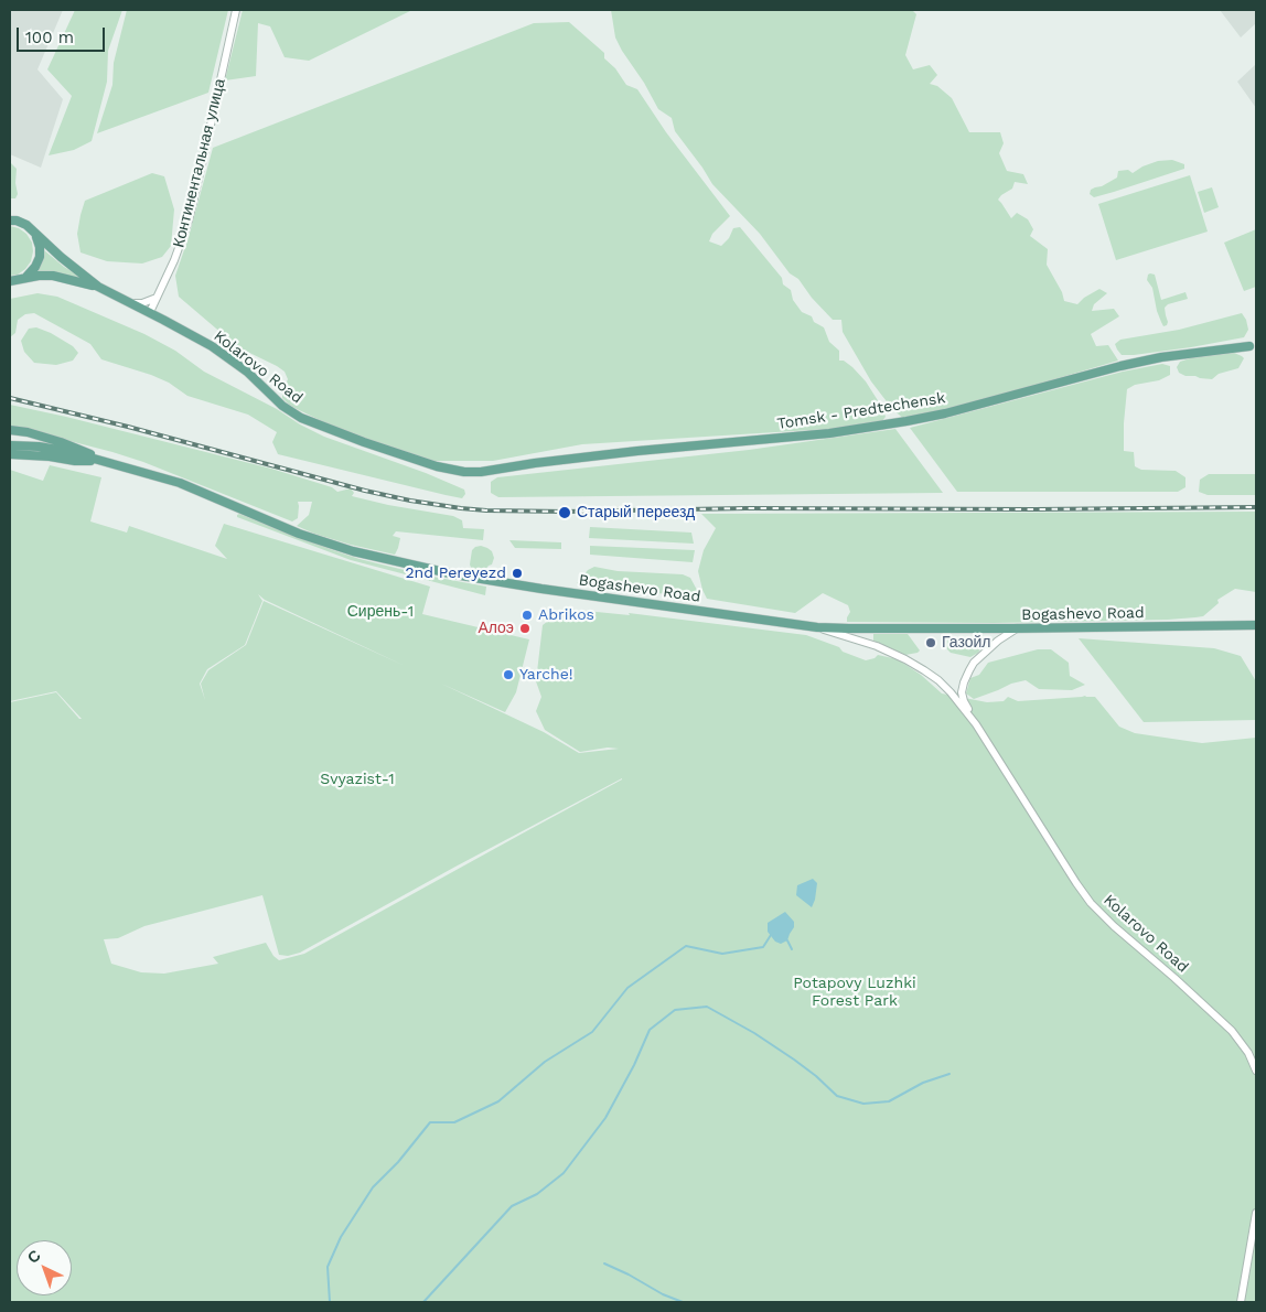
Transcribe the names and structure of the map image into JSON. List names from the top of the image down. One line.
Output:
{"streets":{"main road":["Kolarovo Road","Tomsk - Predtechensk","Bogashevo Road"],"street":["Континентальная улица"]},"crossings":[["Континентальная улица","Kolarovo Road"],["Kolarovo Road","Tomsk - Predtechensk"]],"parks":["Сирень-1","Svyazist-1","Potapovy Luzhki Forest Park"],"places":["Старый переезд","2nd Pereyezd","Abrikos","Алоэ","Газойл","Yarche!"],"scale_bar":"100 m","north":"top left"}
